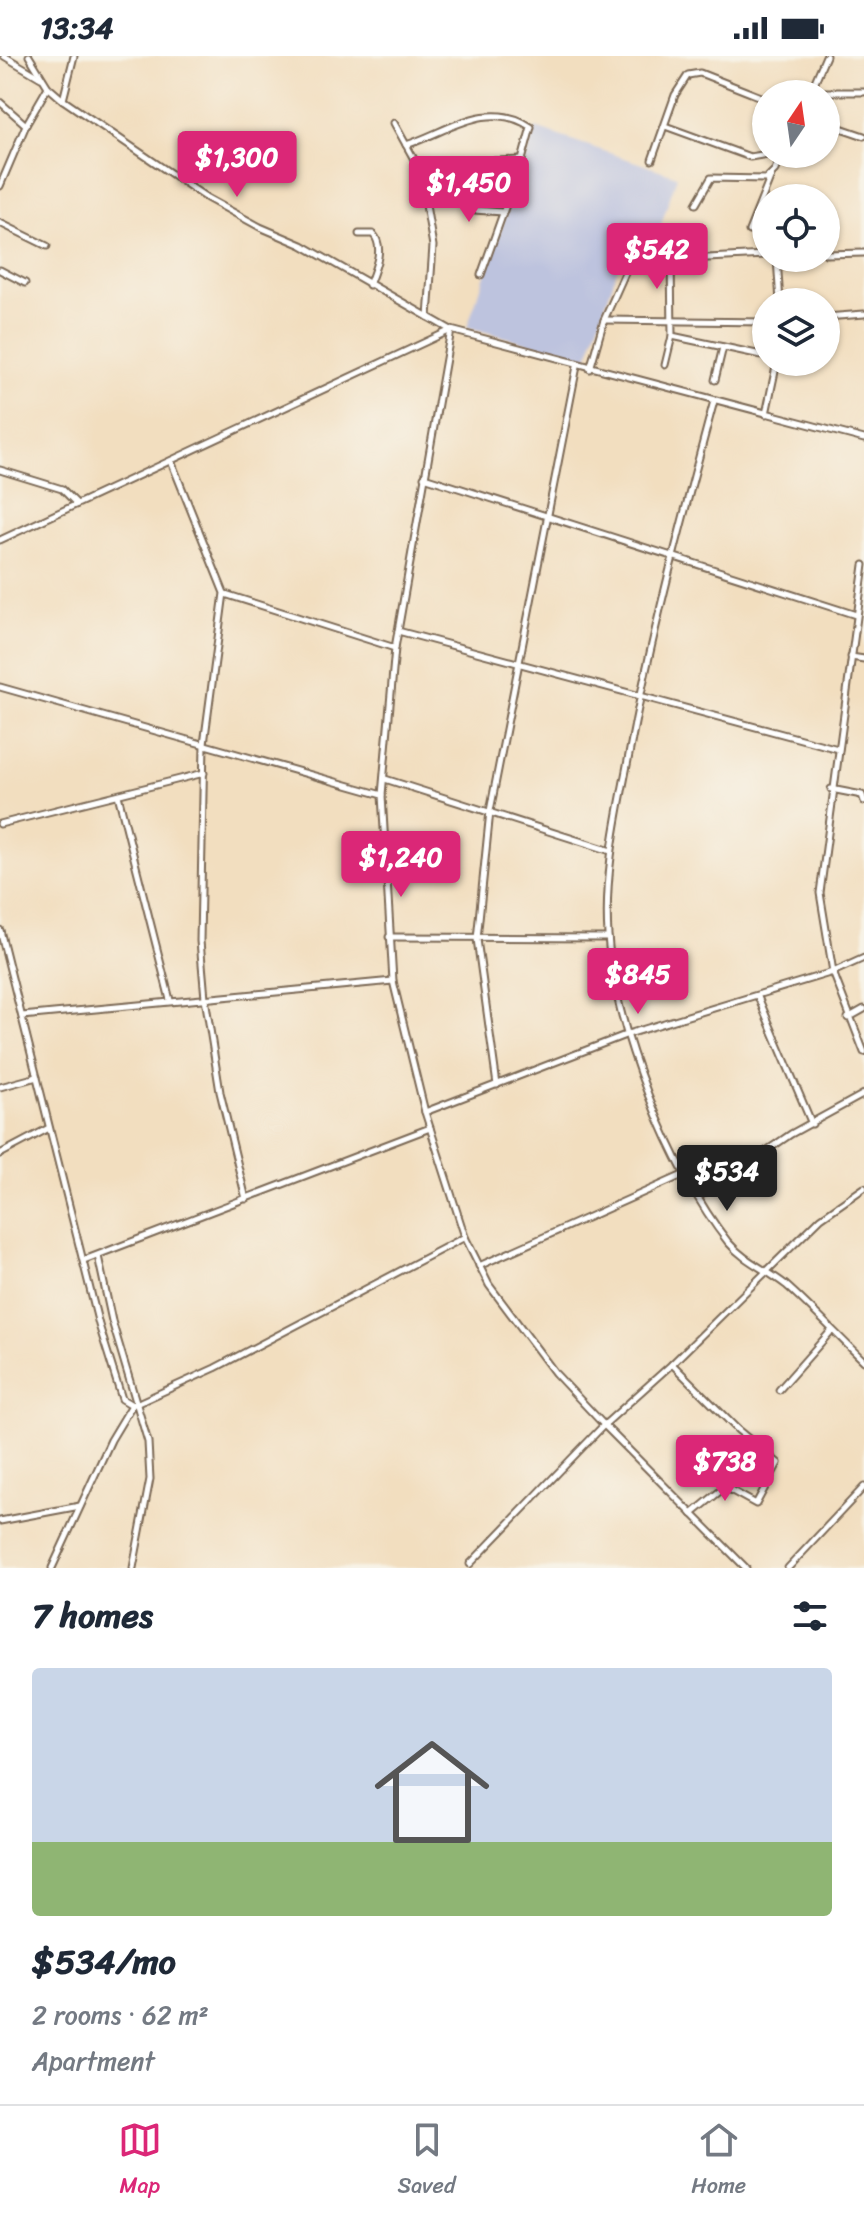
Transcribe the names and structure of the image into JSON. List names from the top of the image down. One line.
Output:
{"north":"top","page":{"status":"13:34","price":["$1,300","$1,450","$542","$1,240","$845","$534","$738"],"heading":"7 homes","list":[{"name":"$534/mo","note":"2 rooms · 62 m² · Apartment"}],"tabs":["Map","Saved","Home"]}}
